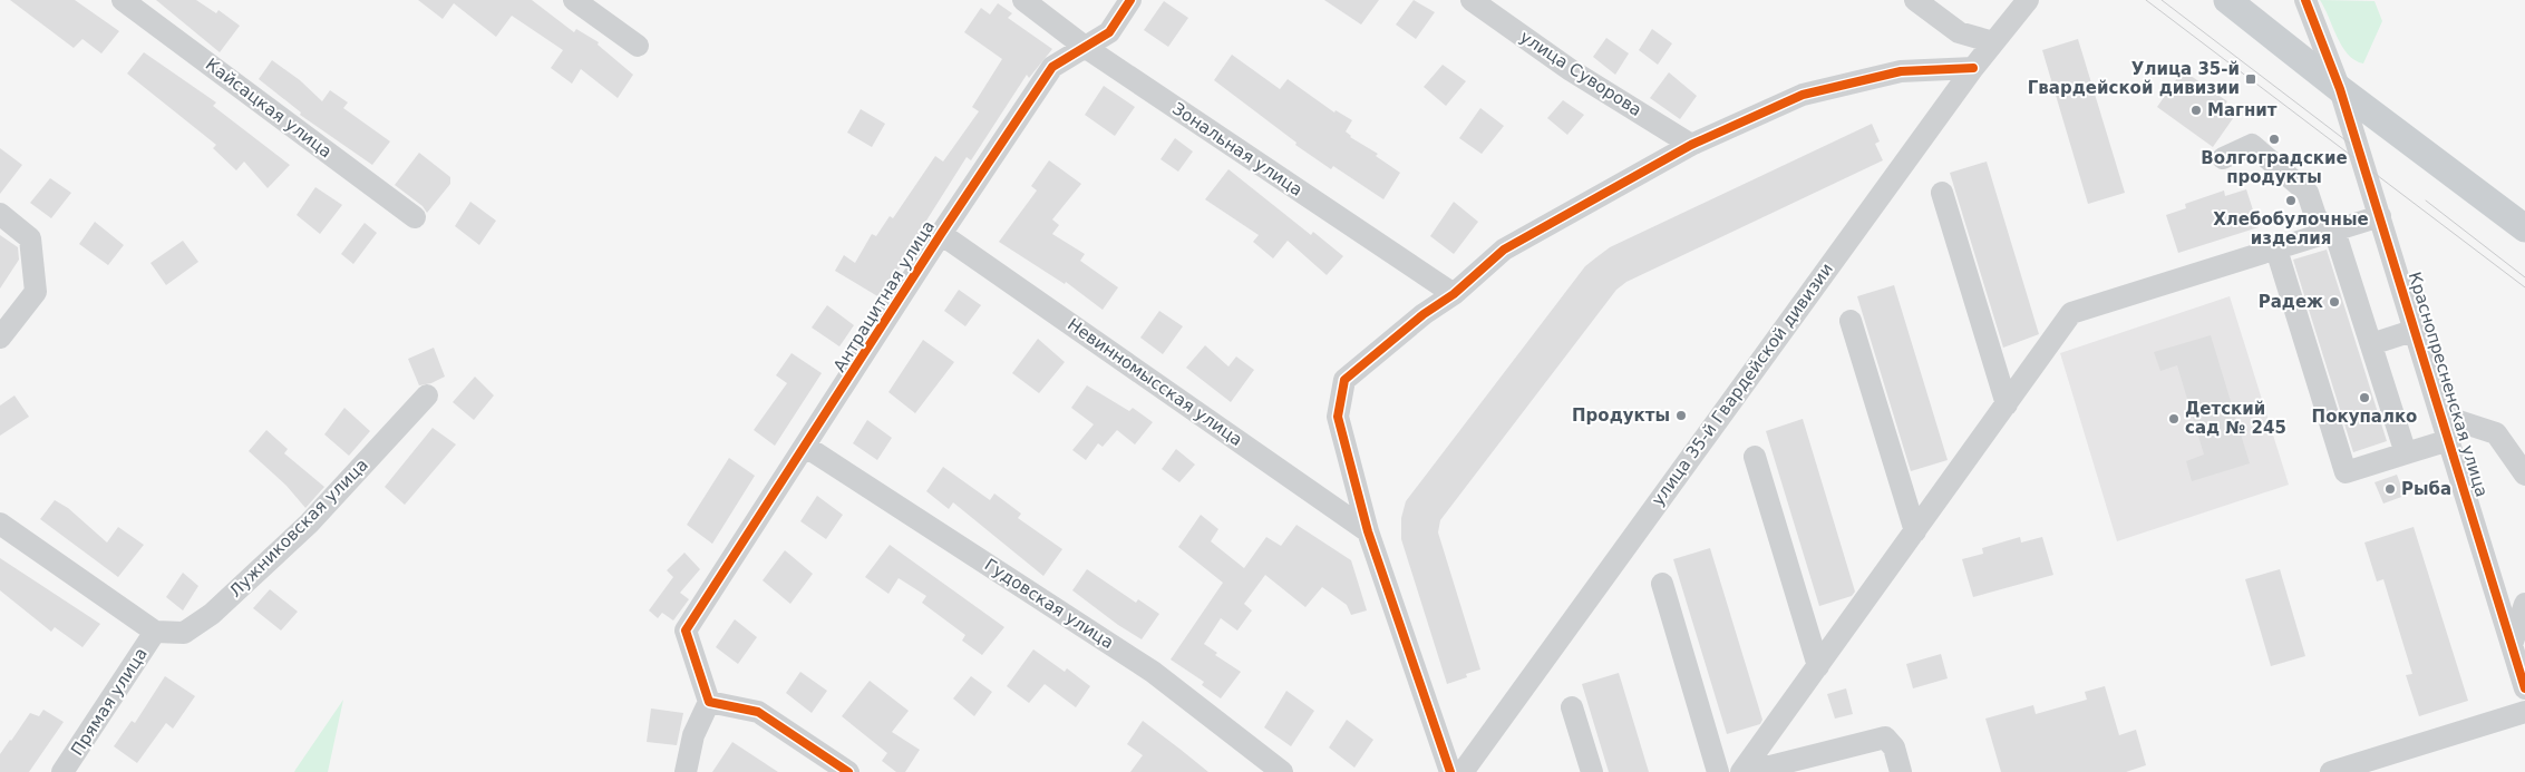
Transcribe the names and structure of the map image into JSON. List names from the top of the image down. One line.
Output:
{"streets":{"street":["улица Суворова","Кайсацкая улица","Зональная улица","Антрацитная улица","Невинномысская улица","улица 35-й Гвардейской дивизии","Краснопресненская улица","Лужниковская улица","Гудовская улица","Прямая улица"]},"crossings":[["Зональная улица","Антрацитная улица"],["Антрацитная улица","Невинномысская улица"],["Антрацитная улица","Гудовская улица"],["Лужниковская улица","Прямая улица"]],"places":{"transit":["Улица 35-й Гвардейской дивизии"],"other":["Магнит","Волгоградские продукты","Хлебобулочные изделия","Радеж","Покупалко","Продукты","Детский сад № 245","Рыба"]}}
